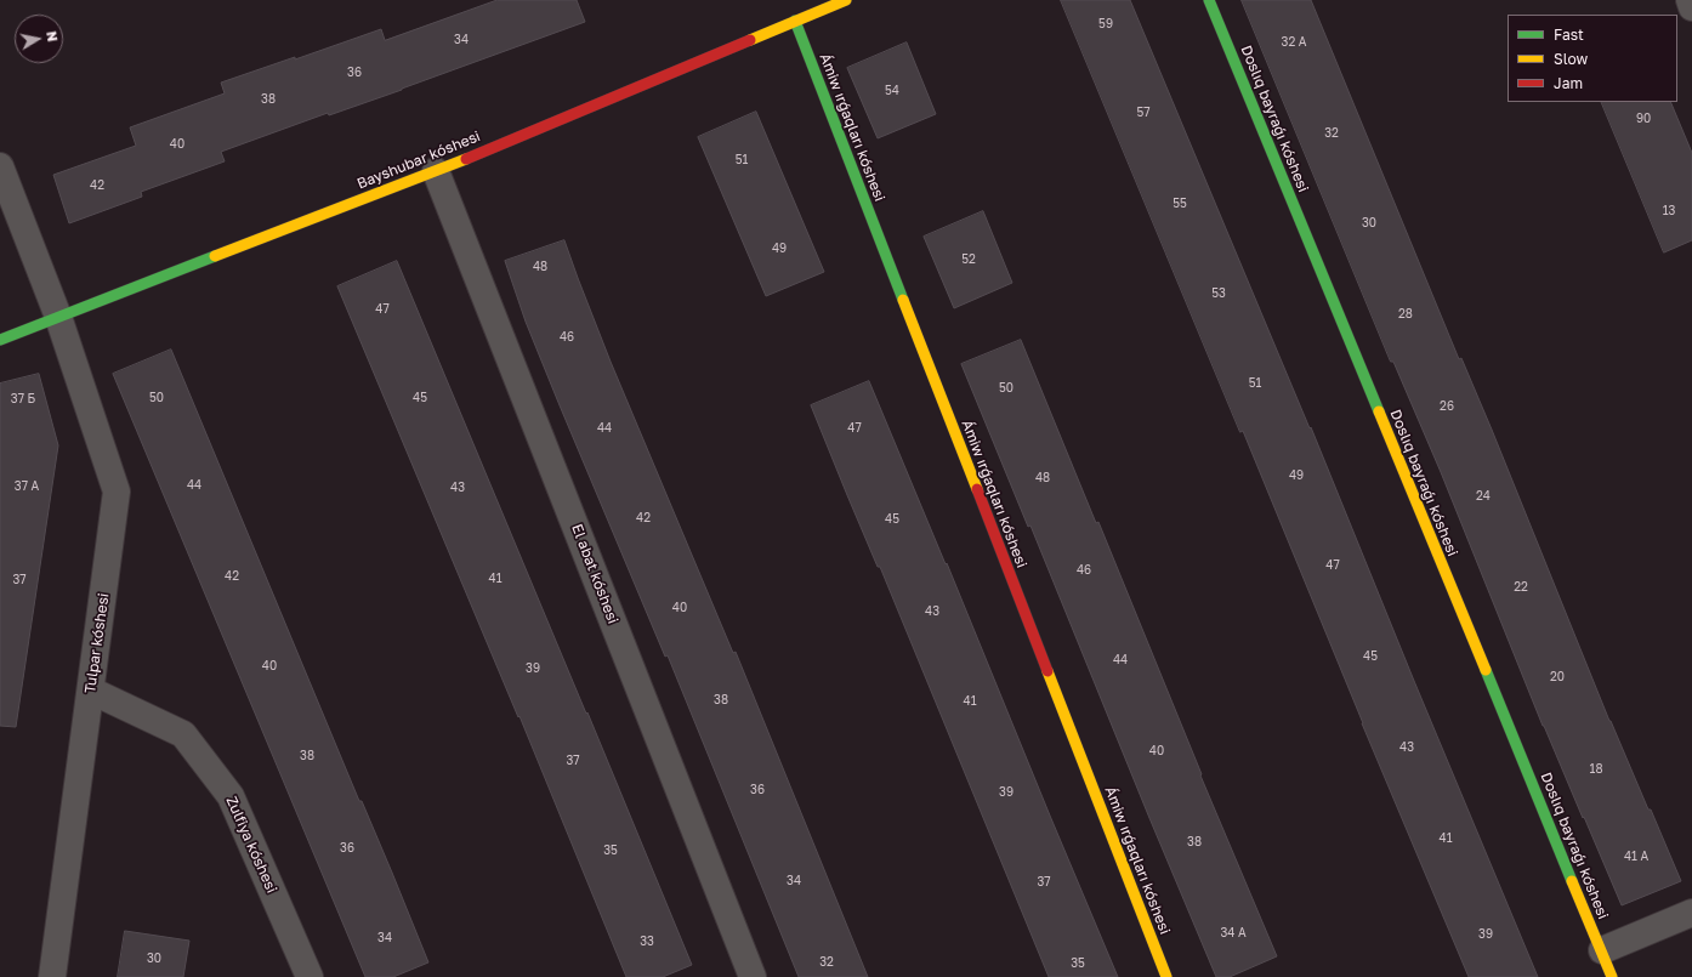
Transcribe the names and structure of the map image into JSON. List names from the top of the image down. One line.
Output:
{"streets":{"street":["Doslıq bayraǵı kóshesi","Ámiw ırǵaqları kóshesi","Bayshubar kóshesi","El abat kóshesi","Tulpar kóshesi","Zulfiya kóshesi"]},"crossings":[["Ámiw ırǵaqları kóshesi","Bayshubar kóshesi"],["Bayshubar kóshesi","El abat kóshesi"],["Bayshubar kóshesi","Tulpar kóshesi"],["Tulpar kóshesi","Zulfiya kóshesi"]],"house_numbers":["59","34","32 А","36","54","38","57","90","32","40","51","42","55","13","30","49","52","48","53","47","28","46","51","50","50","45","37 Б","26","44","47","49","48","44","37 А","43","24","42","45","47","46","42","41","37","22","40","43","45","44","40","39","20","38","41","43","40","38","37","18","36","39","41","38","36","35","41 А","34","37","34 А","39","34","33","30","32","35"],"legend":["Fast","Slow","Jam"],"north":"right"}
